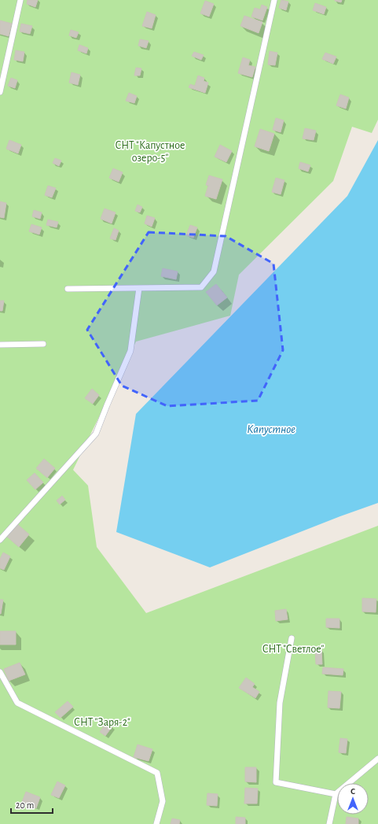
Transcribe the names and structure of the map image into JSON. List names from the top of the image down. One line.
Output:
{"water":["Капустное"],"parks":["СНТ \"Капустное озеро-5\"","СНТ \"Светлое\"","СНТ \"Заря-2\""],"scale_bar":"20 m","north":"top"}
